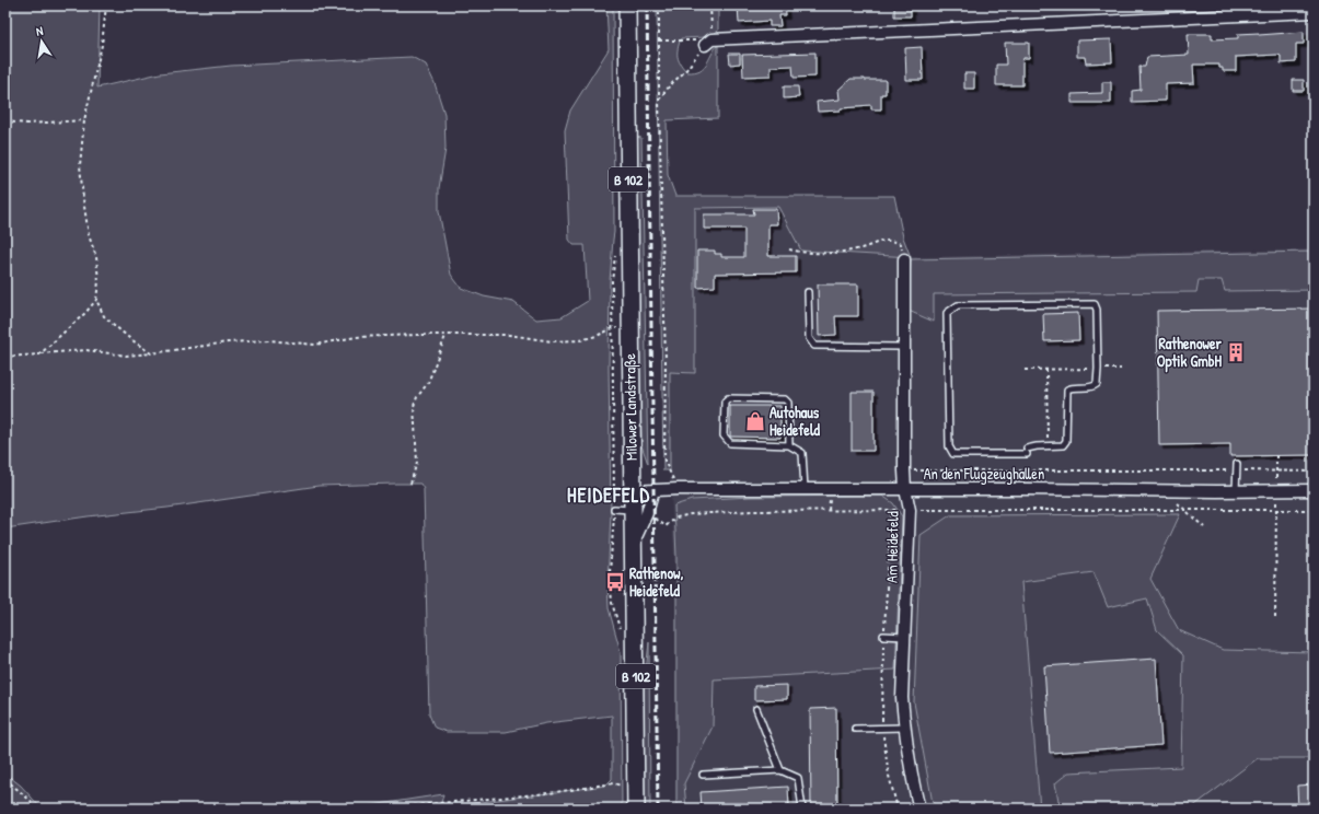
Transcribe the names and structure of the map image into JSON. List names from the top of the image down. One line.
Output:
{"streets":{"main road":["B 102","Milower Landstraße"],"street":["An den Flugzeughallen","Am Heidefeld"]},"crossings":[["Milower Landstraße","An den Flugzeughallen"],["An den Flugzeughallen","Am Heidefeld"]],"districts":["HEIDEFELD"],"places":{"building":["Rathenower Optik GmbH"],"shop":["Autohaus Heidefeld"],"bus stop":["Rathenow, Heidefeld"]},"north":"top"}
